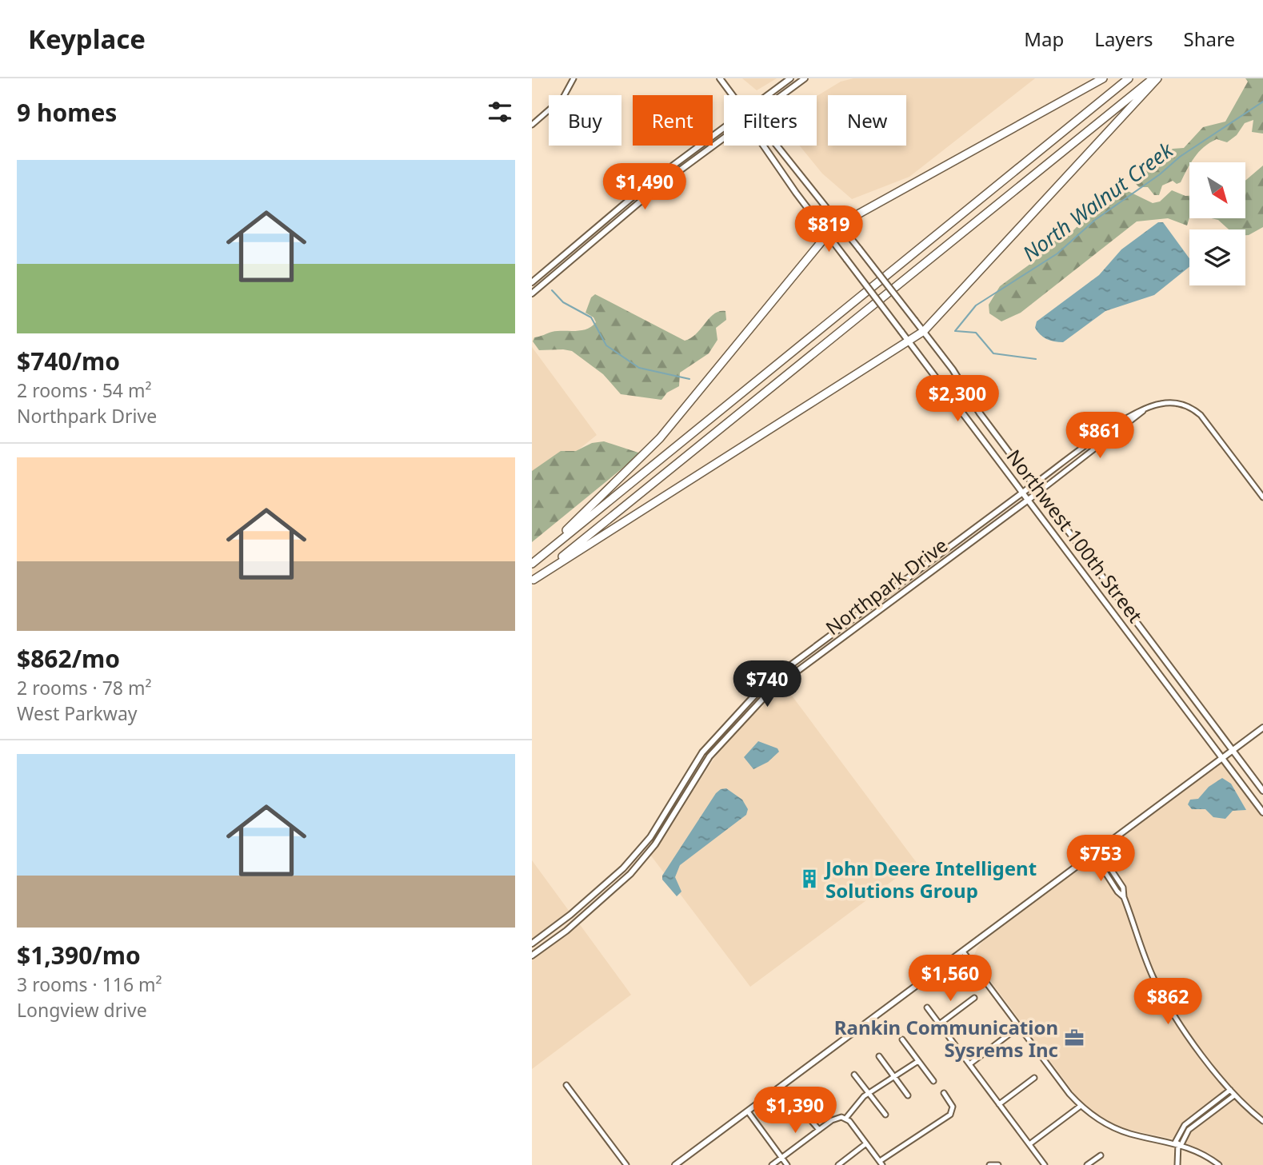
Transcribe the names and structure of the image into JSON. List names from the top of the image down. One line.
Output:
{"streets":{"street":["Northwest 100th Street","Northpark Drive"]},"crossings":[["Northwest 100th Street","Northpark Drive"]],"water":["North Walnut Creek"],"places":{"building":["John Deere Intelligent Solutions Group"],"office":["Rankin Communication Sysrems Inc"]},"north":"bottom right","page":{"header":"Keyplace","nav":["Map","Layers","Share"],"heading":"9 homes","chip":["Buy","Rent","Filters","New"],"list":[{"name":"$740/mo","note":"2 rooms · 54 m² · Northpark Drive"},{"name":"$862/mo","note":"2 rooms · 78 m² · West Parkway"},{"name":"$1,390/mo","note":"3 rooms · 116 m² · Longview drive"}],"price":["$1,490","$819","$2,300","$861","$740","$753","$1,560","$862","$1,390"]}}
